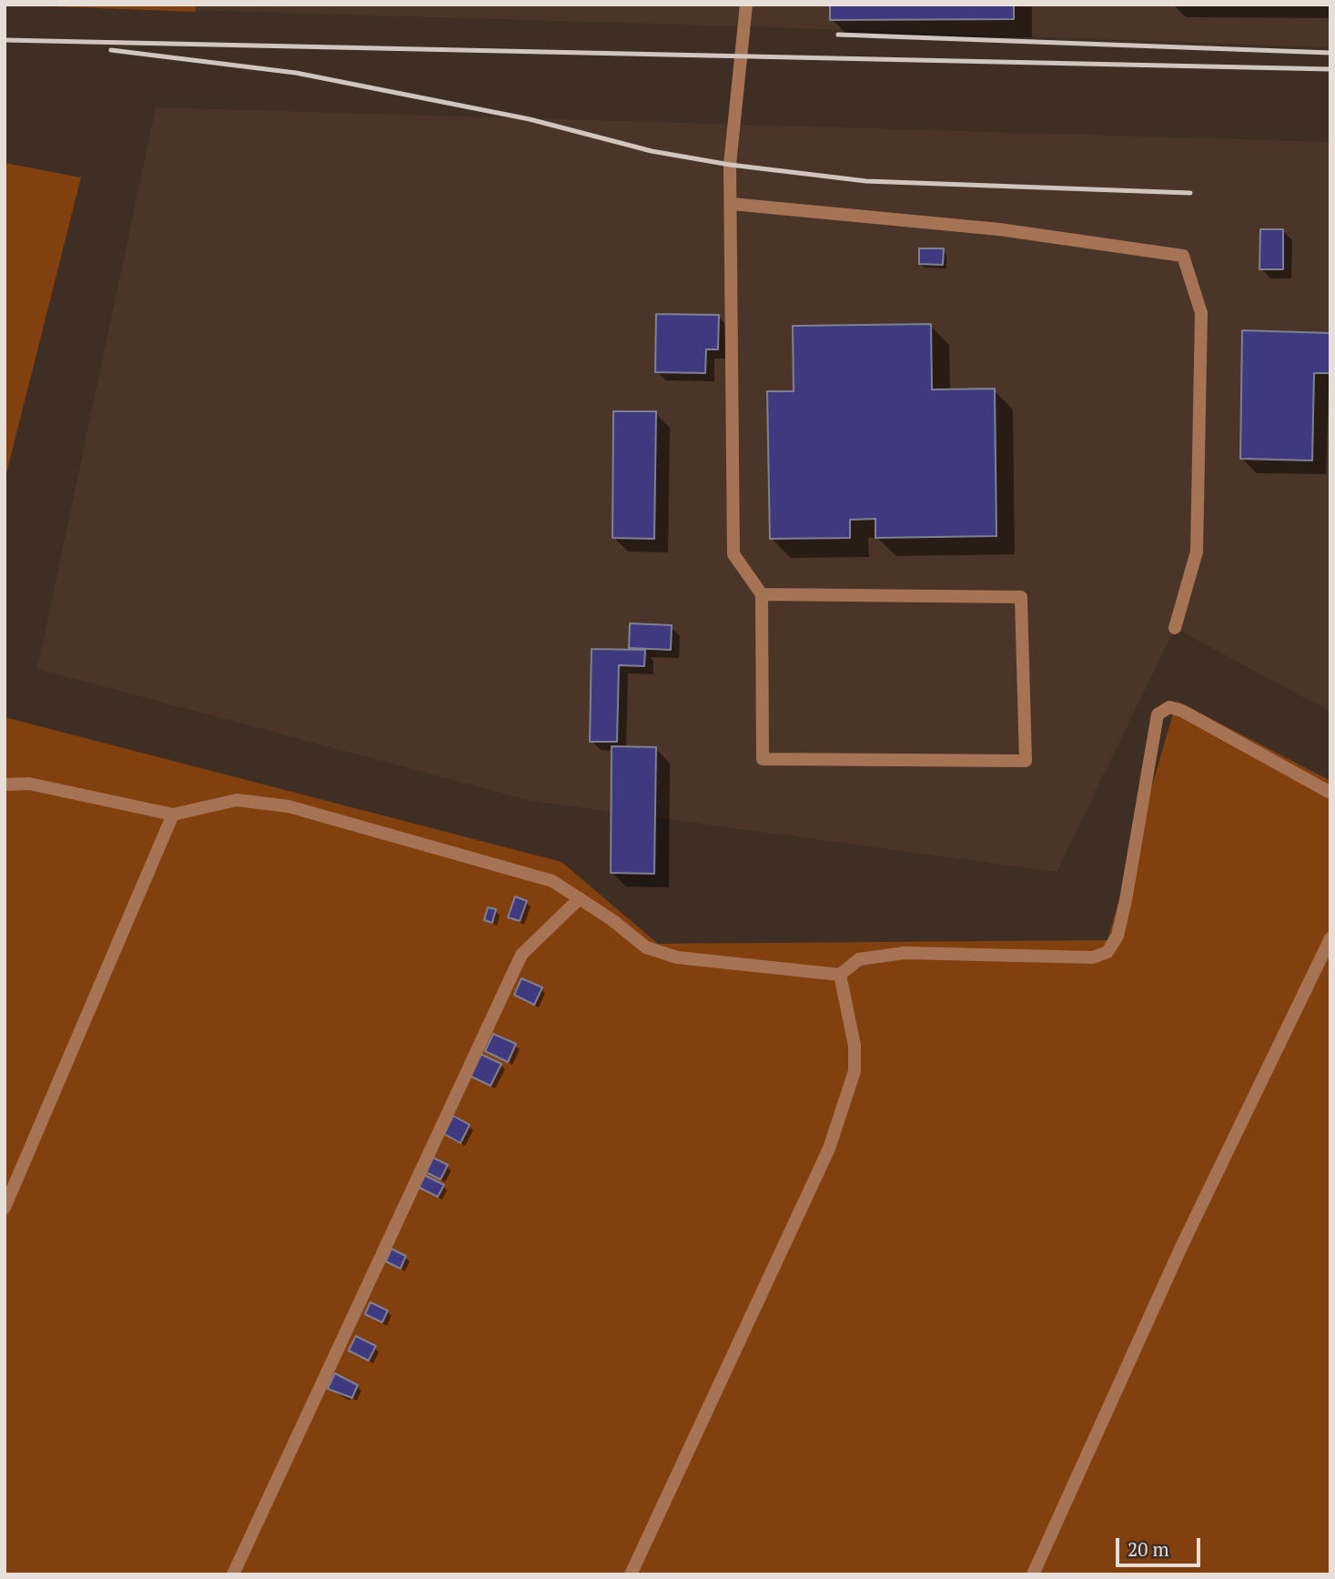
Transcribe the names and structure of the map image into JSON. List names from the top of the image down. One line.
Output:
{"scale_bar":"20 m"}
